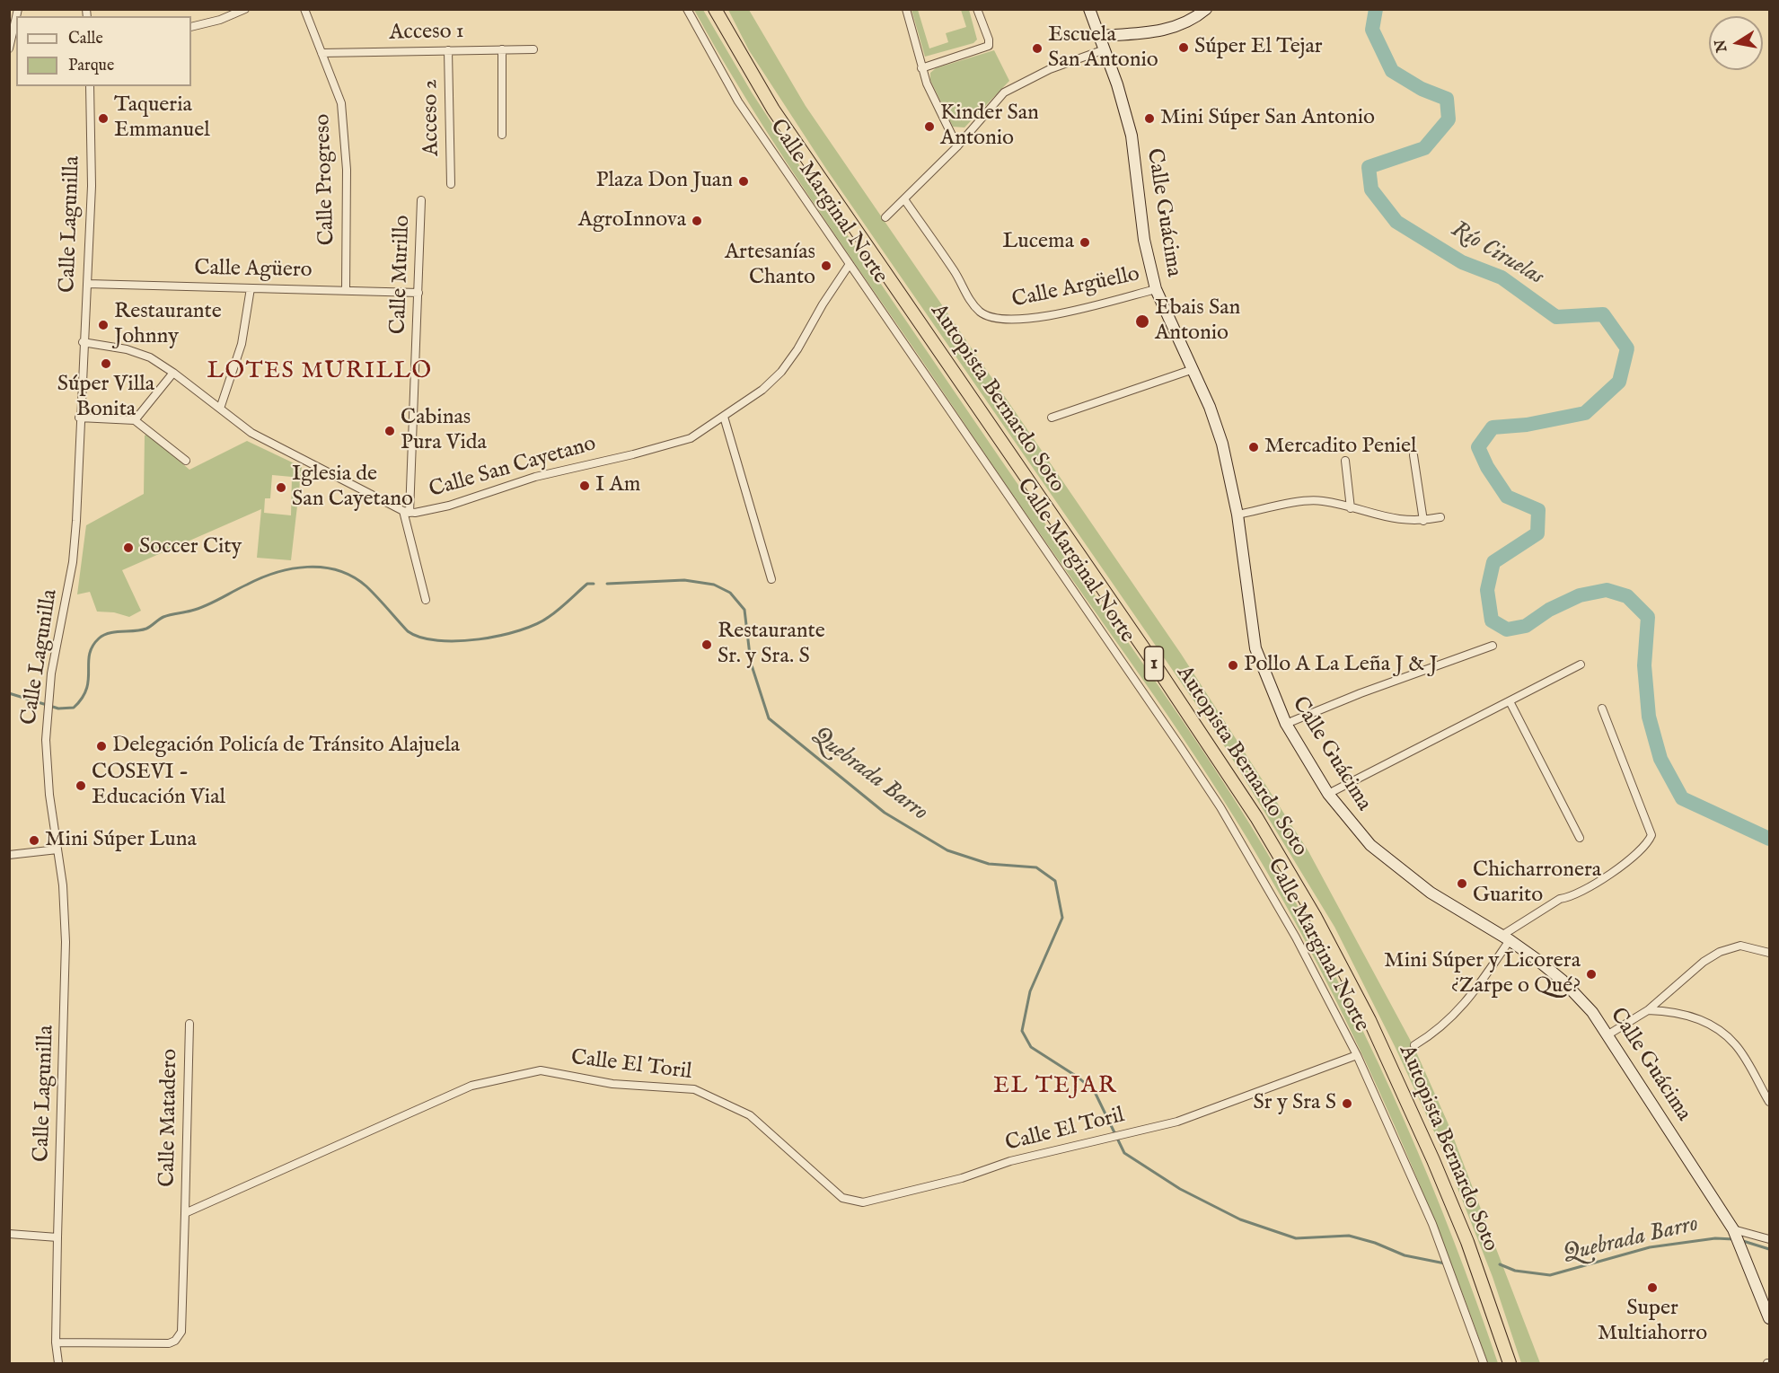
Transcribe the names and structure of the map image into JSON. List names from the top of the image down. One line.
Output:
{"streets":{"highway":["Autopista Bernardo Soto","1"],"main road":["Calle Guácima"],"street":["Acceso 1","Acceso 2","Calle Progreso","Calle Marginal Norte","Calle Lagunilla","Calle Agüero","Calle Murillo","Calle Argüello","Calle San Cayetano","Calle El Toril","Calle Matadero"]},"crossings":[["Acceso 1","Acceso 2"],["Acceso 1","Calle Progreso"],["Calle Progreso","Calle Agüero"],["Calle Marginal Norte","Calle San Cayetano"],["Calle Marginal Norte","Calle El Toril"],["Calle Guácima","Calle Argüello"],["Calle Lagunilla","Calle Agüero"],["Calle Lagunilla","Calle San Cayetano"],["Calle Agüero","Calle Murillo"],["Calle Murillo","Calle San Cayetano"],["Calle El Toril","Calle Matadero"]],"districts":["LOTES MURILLO","EL TEJAR"],"water":["Río Ciruelas","Quebrada Barro"],"places":["Súper El Tejar","Escuela San Antonio","Taqueria Emmanuel","Mini Súper San Antonio","Kinder San Antonio","Plaza Don Juan","AgroInnova","Lucema","Artesanías Chanto","Ebais San Antonio","Restaurante Johnny","Súper Villa Bonita","Cabinas Pura Vida","Mercadito Peniel","I Am","Iglesia de San Cayetano","Soccer City","Restaurante Sr. y Sra. S","Pollo A La Leña J & J","Delegación Policía de Tránsito Alajuela","COSEVI - Educación Vial","Mini Súper Luna","Chicharronera Guarito","Mini Súper y Licorera ¿Zarpe o Qué?","Sr y Sra S","Super Multiahorro"],"legend":["Calle","Parque"],"north":"left"}
